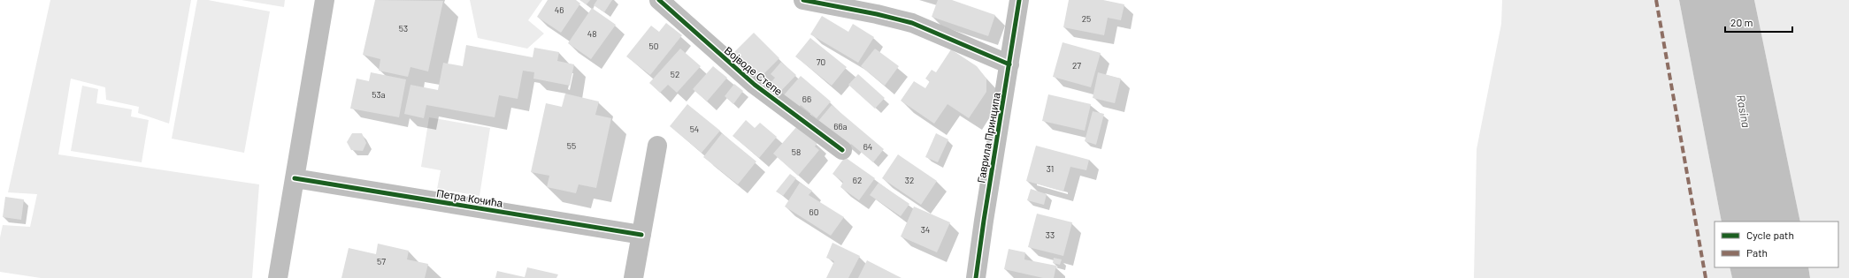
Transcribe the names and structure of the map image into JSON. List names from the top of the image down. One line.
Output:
{"streets":{"street":["Војводе Степе","Гаврила Принципа","Петра Кочића"]},"water":["Rasina"],"house_numbers":["46","25","53","48","50","70","27","52","53a","66","66a","54","55","64","58","31","62","32","60","34","33","57"],"legend":["Cycle path","Path"],"scale_bar":"20 m"}
